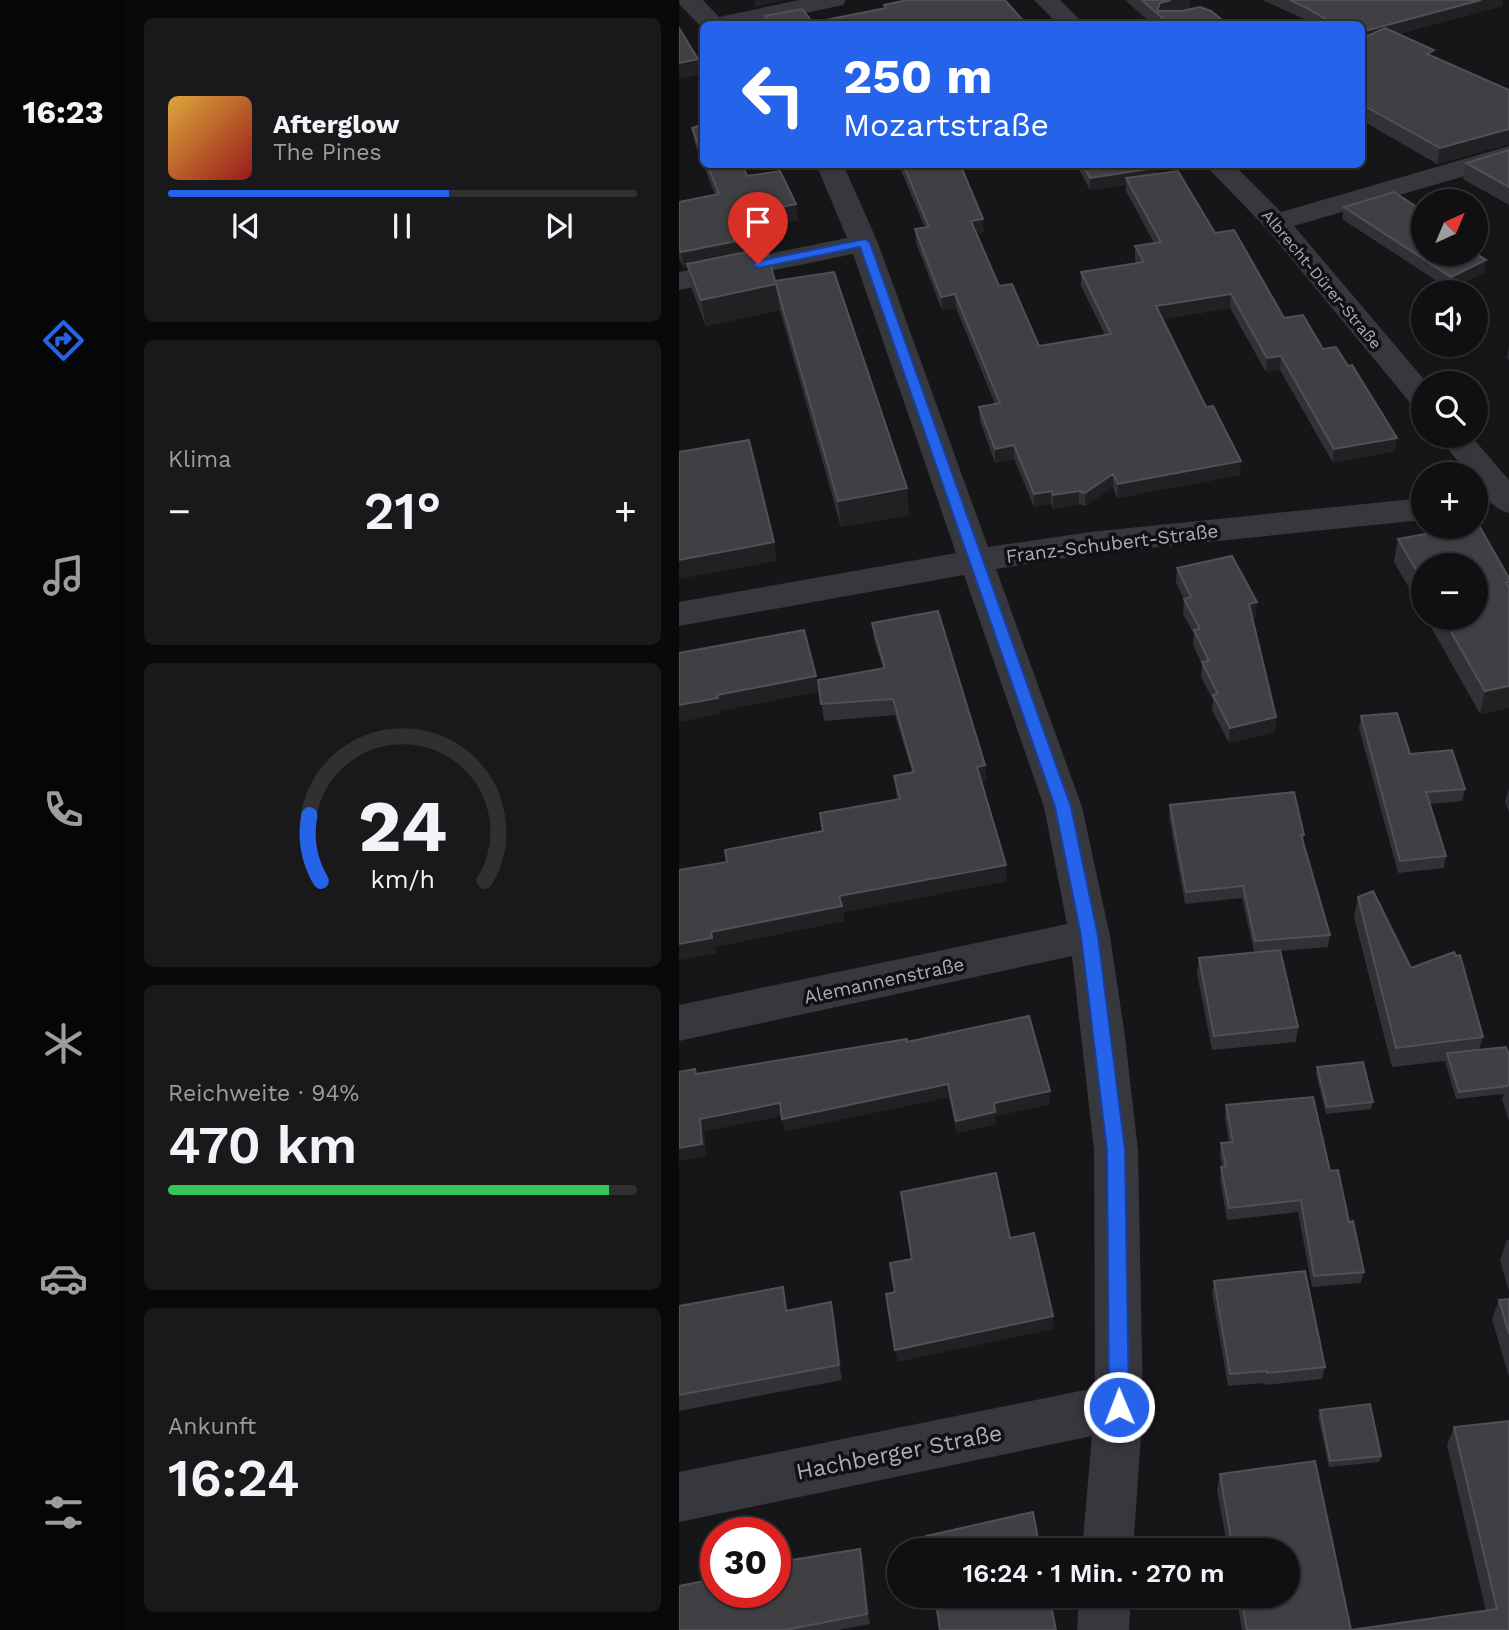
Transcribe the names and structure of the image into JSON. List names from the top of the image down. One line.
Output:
{"streets":{"street":["Albrecht-Dürer-Straße","Franz-Schubert-Straße","Alemannenstraße","Hachberger Straße"]},"north":"top right","page":{"tabs":"16:23","turn":["250 m","Mozartstraße"],"song":["Afterglow","The Pines"],"map_buttons":["+","−"],"tile":["Klima",["Reichweite · 94%","470 km"],["Ankunft","16:24"]],"heat":["−","21°","+"],"limit":"30","trip":"16:24 · 1 Min. · 270 m","gauge":["24","km/h"]}}
